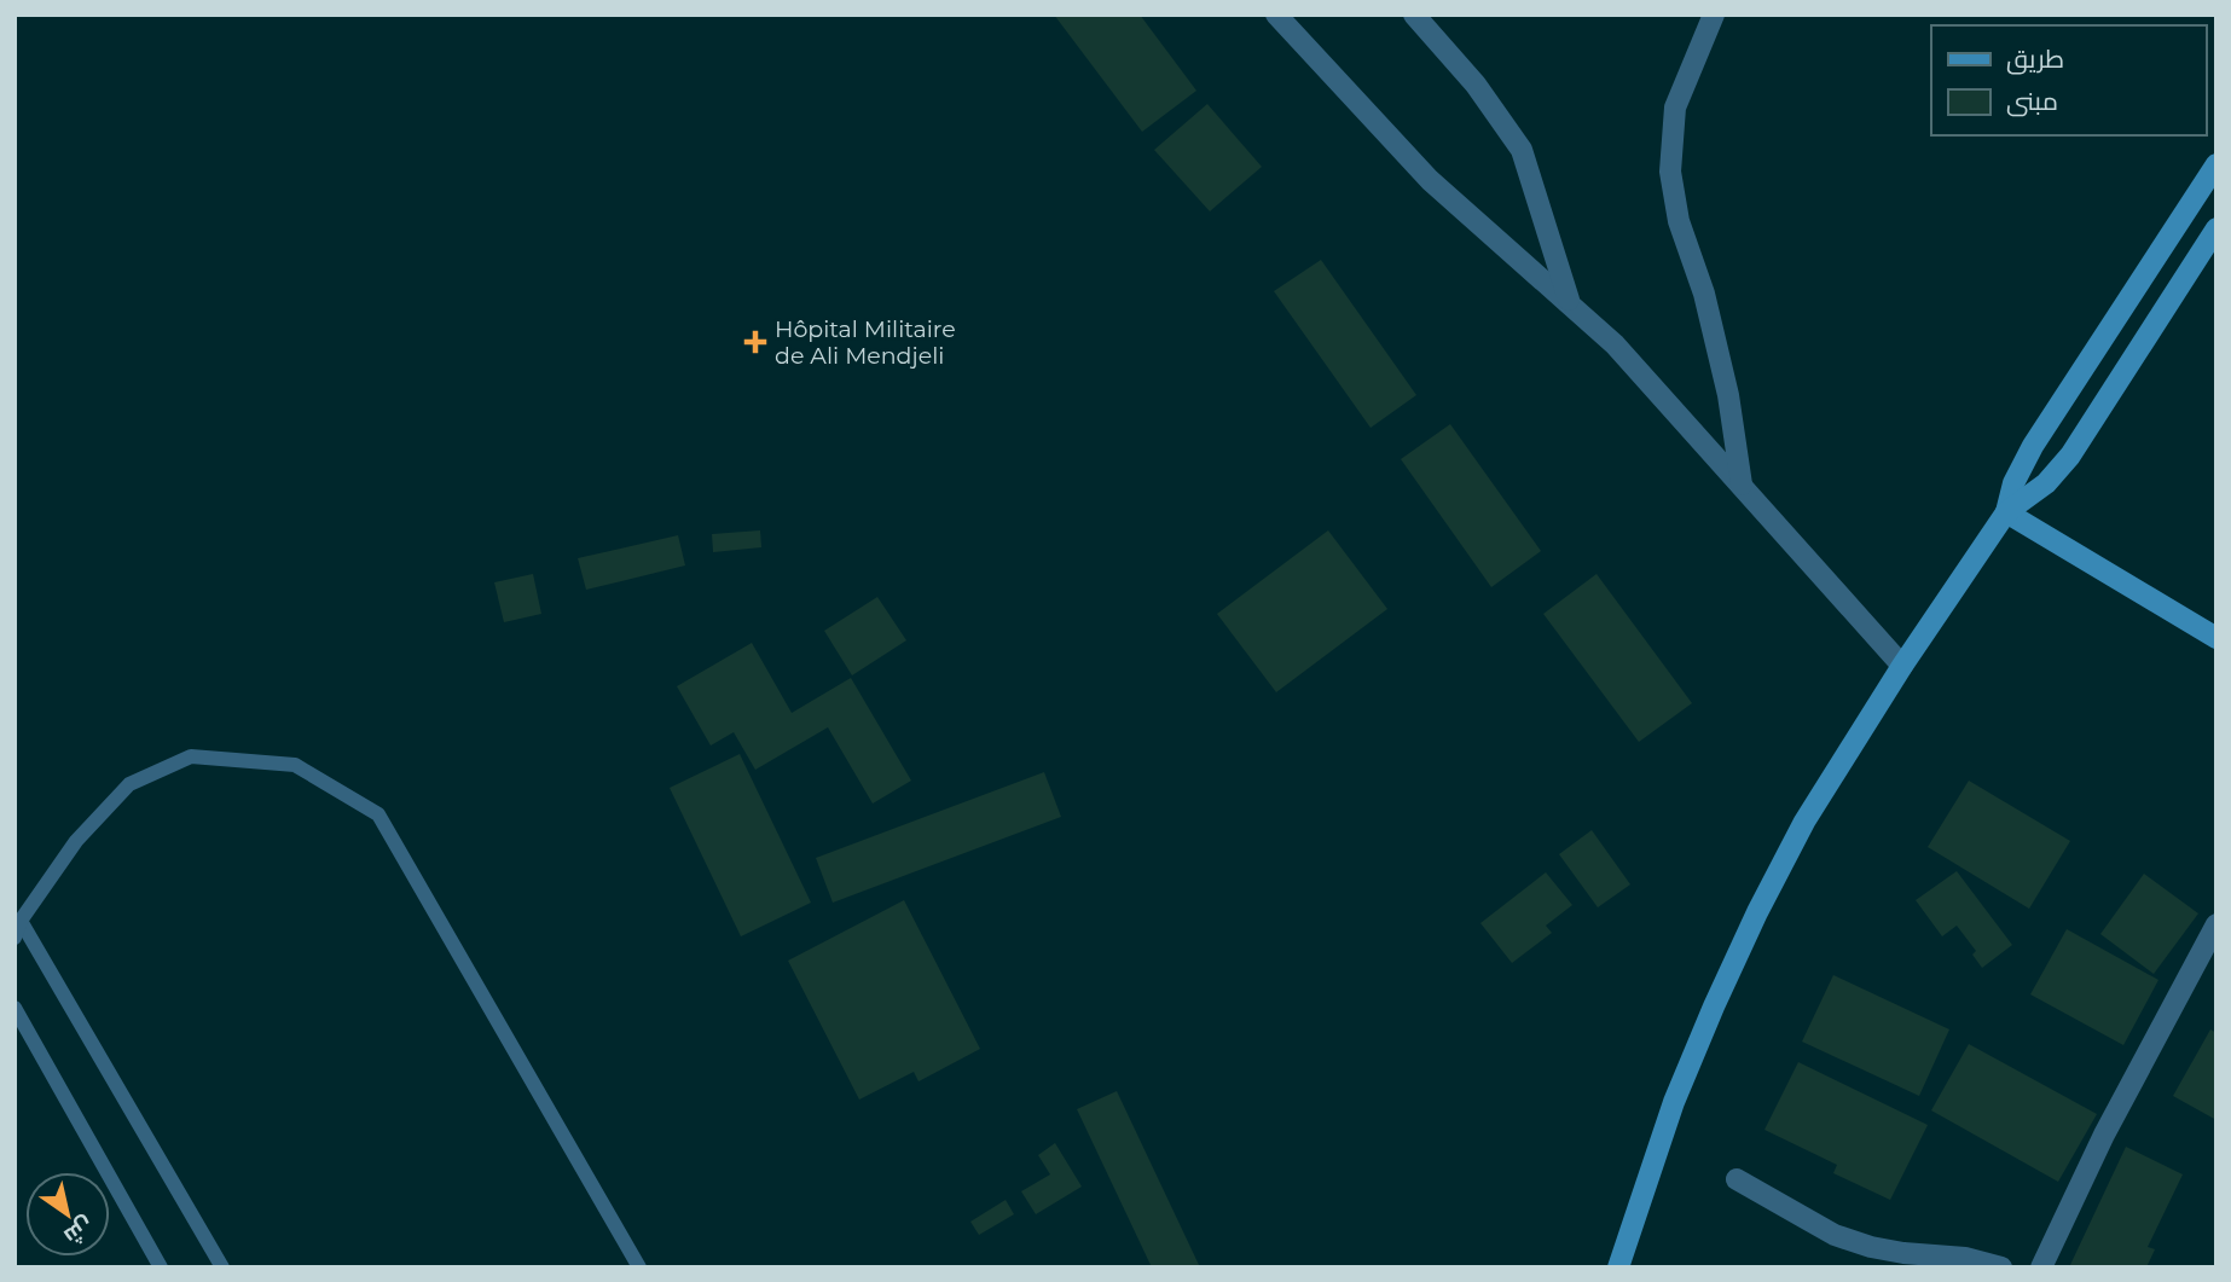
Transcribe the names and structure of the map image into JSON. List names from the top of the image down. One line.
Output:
{"places":{"health":["Hôpital Militaire de Ali Mendjeli"]},"legend":["طريق","مبنى"],"north":"bottom right"}
